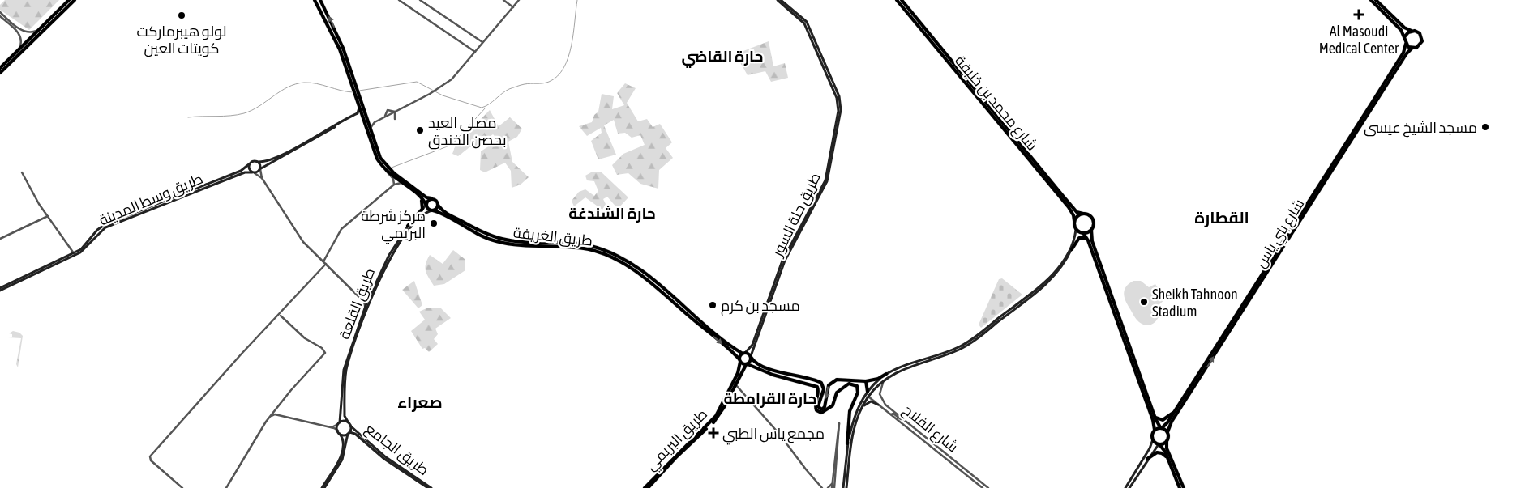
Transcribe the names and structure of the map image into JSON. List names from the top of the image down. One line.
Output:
{"streets":{"main road":["شارع محمد بن خليفة","طريق وسط المدينة","طريق حلة السور","شارع بني ياس","طريق الغريفة","طريق القلعة","طريق البريمي","طريق الجامع"],"street":["شارع الفلاح"]},"crossings":[["طريق حلة السور","طريق الغريفة"],["طريق حلة السور","طريق البريمي"],["طريق الغريفة","طريق القلعة"],["طريق الغريفة","طريق البريمي"],["طريق القلعة","طريق الجامع"]],"districts":["حارة القاضي","حارة الشندغة","القطارة","حارة القرامطة","صعراء"],"places":{"health":["Al Masoudi Medical Center","مجمع ياس الطبي"],"other":["لولو هيبرماركت كويتات العين","مسجد الشيخ عيسى","مصلى العيد بحصن الخندق","مركز شرطة البريمي","Sheikh Tahnoon Stadium","مسجد بن كرم"]}}
